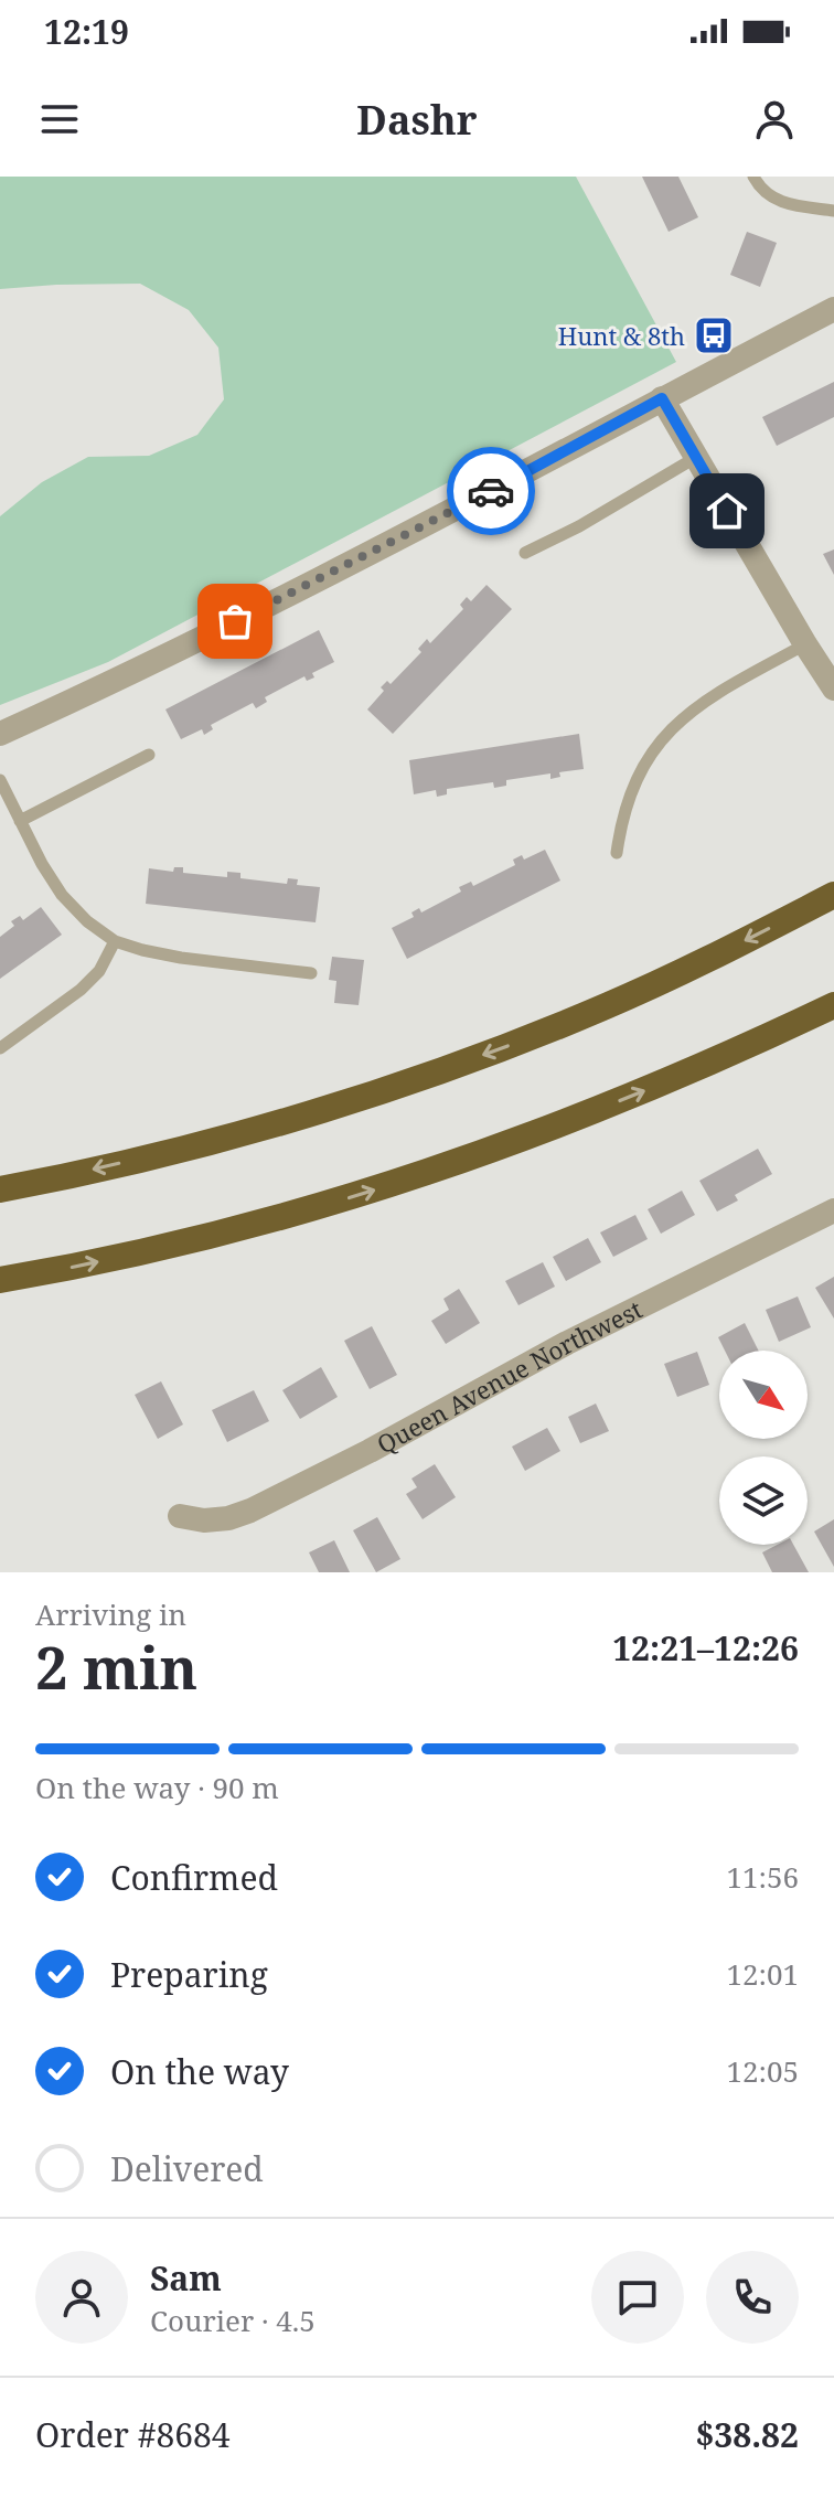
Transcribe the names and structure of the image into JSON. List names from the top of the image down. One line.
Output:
{"streets":{"street":["Queen Avenue Northwest"]},"places":{"bus stop":["Hunt & 8th"]},"north":"bottom right","page":{"status":"12:19","header":"Dashr","heading":["2 min","Arriving in","12:21–12:26"],"panel":["Sam","Courier · 4.5","Order #8684","$38.82"],"bar":"On the way · 90 m","list":[["Confirmed","11:56"],["Preparing","12:01"],["On the way","12:05"],"Delivered"]}}
